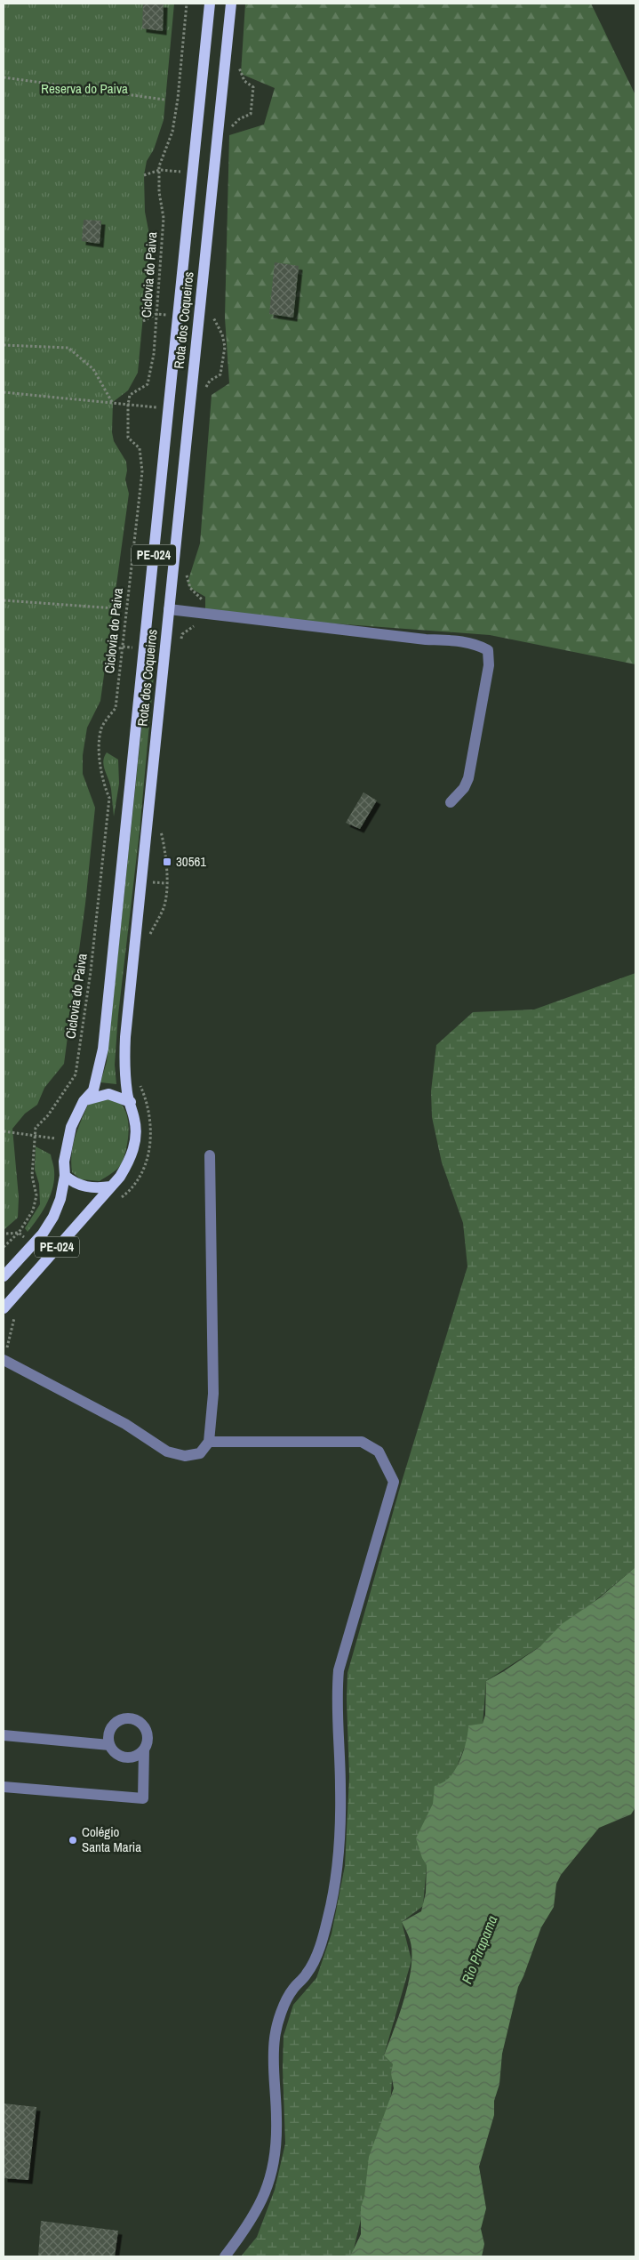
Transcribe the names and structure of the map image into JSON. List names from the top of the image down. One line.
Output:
{"streets":{"main road":["Rota dos Coqueiros","PE-024"],"path":["Ciclovia do Paiva"]},"water":["Rio Pirapama"],"parks":["Reserva do Paiva"],"places":{"transit":["30561"],"other":["Colégio Santa Maria"]}}
